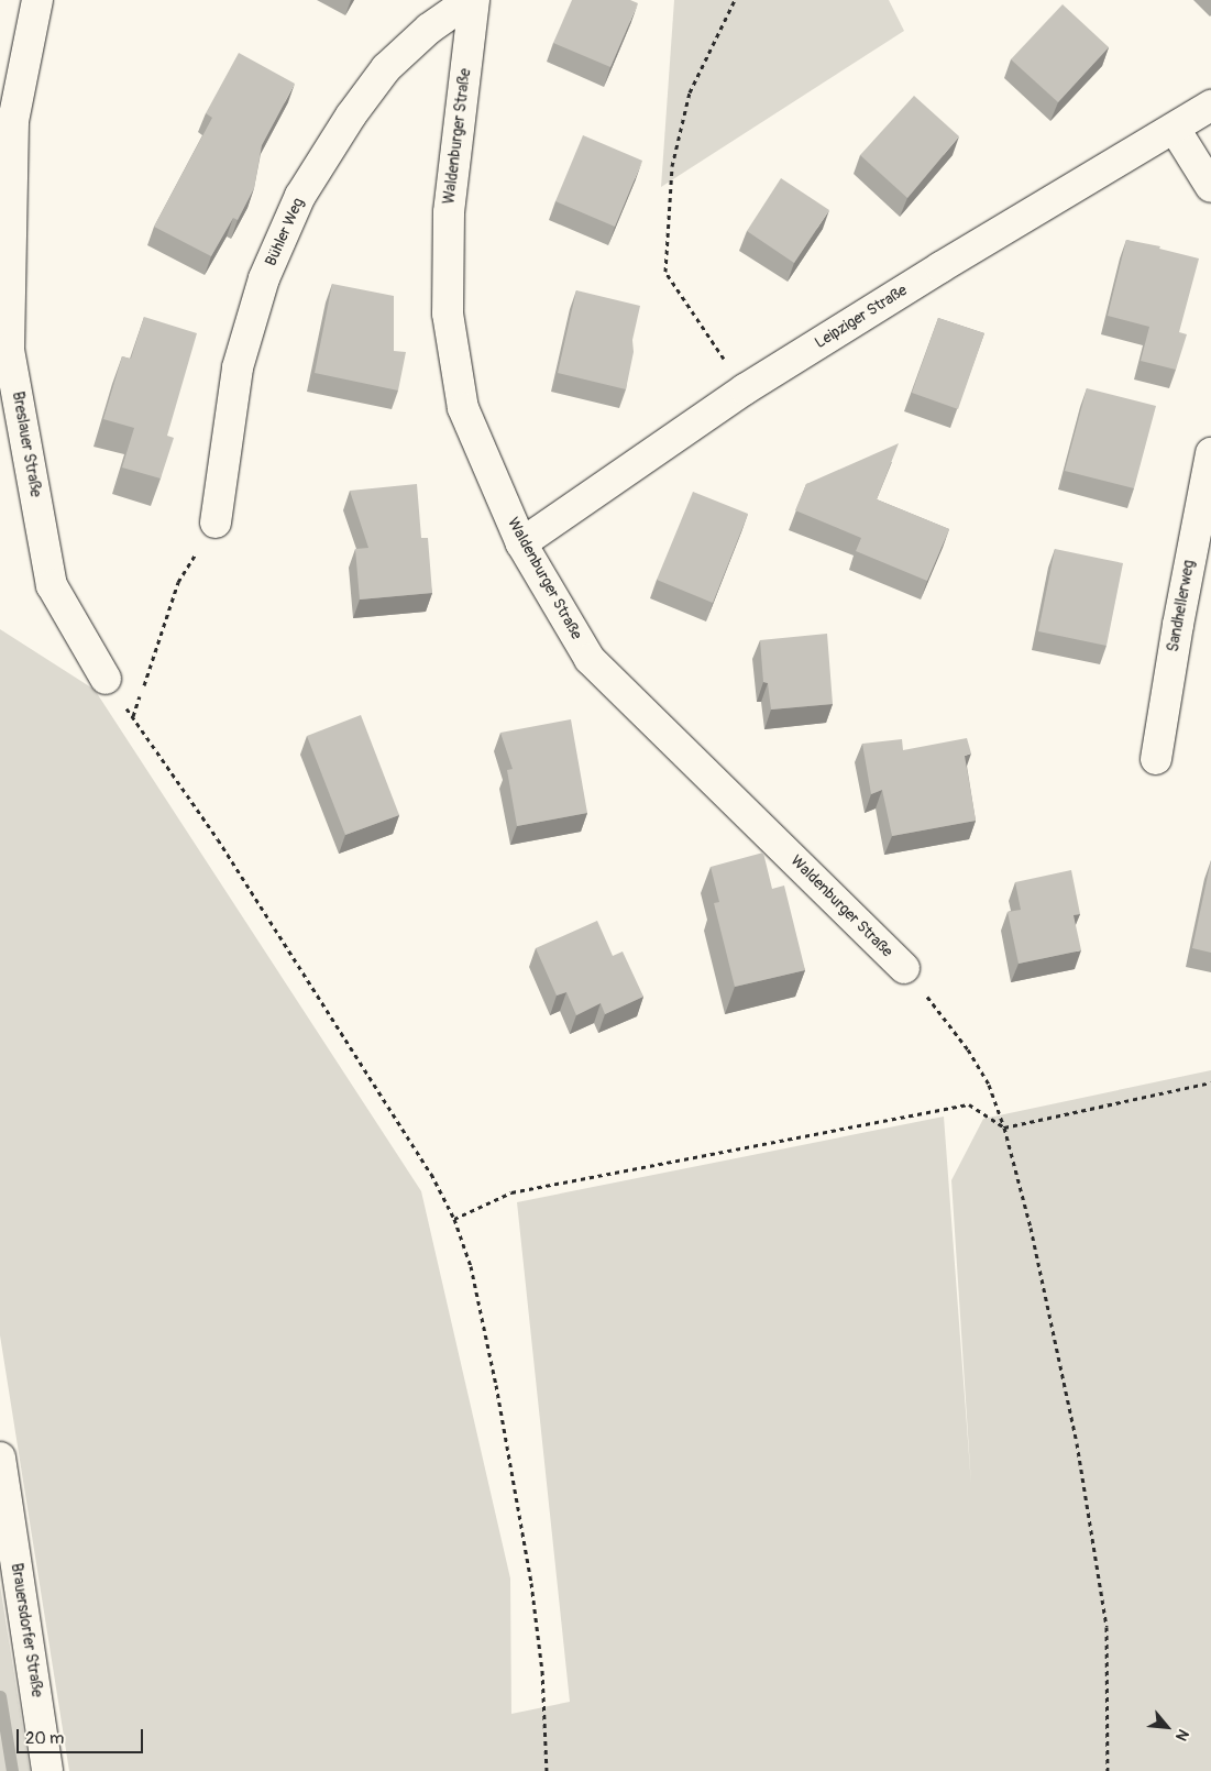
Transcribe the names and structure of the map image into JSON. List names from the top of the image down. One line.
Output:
{"streets":{"street":["Waldenburger Straße","Bühler Weg","Leipziger Straße","Breslauer Straße","Sandhellerweg","Brauersdorfer Straße"]},"crossings":[["Waldenburger Straße","Leipziger Straße"]],"scale_bar":"20 m","north":"bottom right"}
